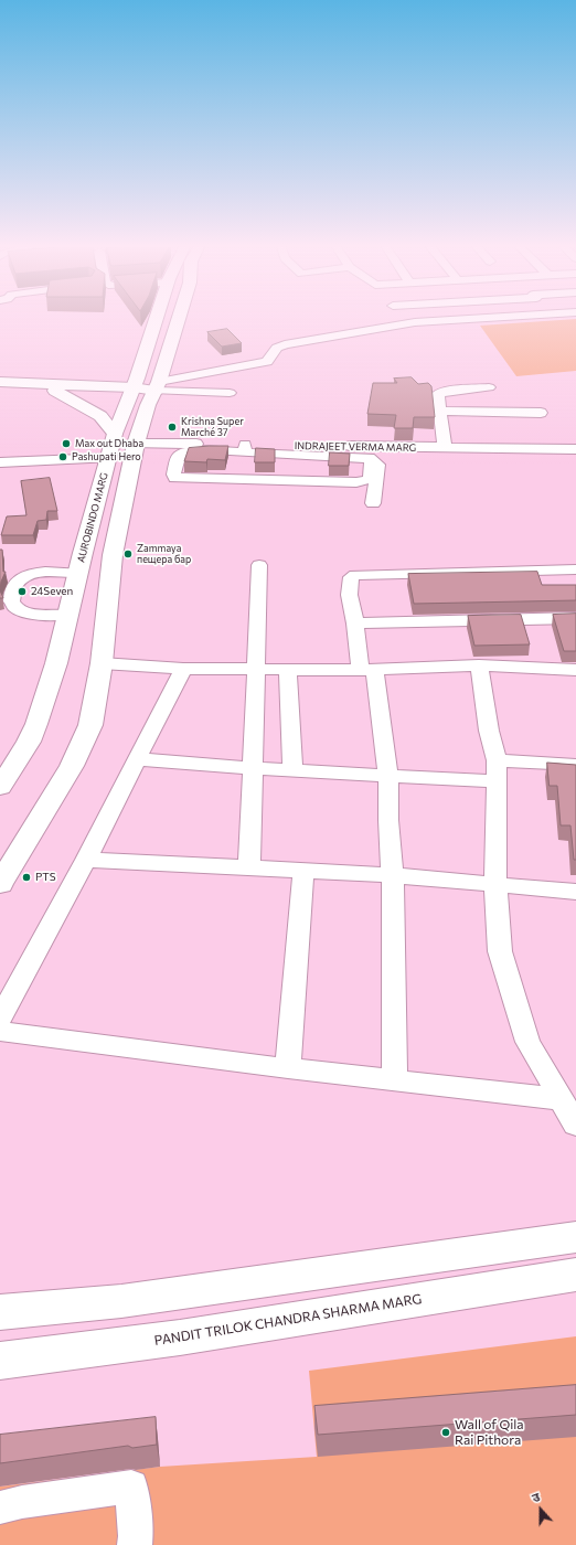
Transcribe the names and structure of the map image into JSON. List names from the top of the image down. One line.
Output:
{"streets":{"main road":["AUROBINDO MARG","PANDIT TRILOK CHANDRA SHARMA MARG"],"street":["INDRAJEET VERMA MARG"]},"places":["Krishna Super Marché 37","Max out Dhaba","Pashupati Hero","Zammaya пещера бар","24Seven","PTS","Wall of Qila Rai Pithora"],"north":"top"}
